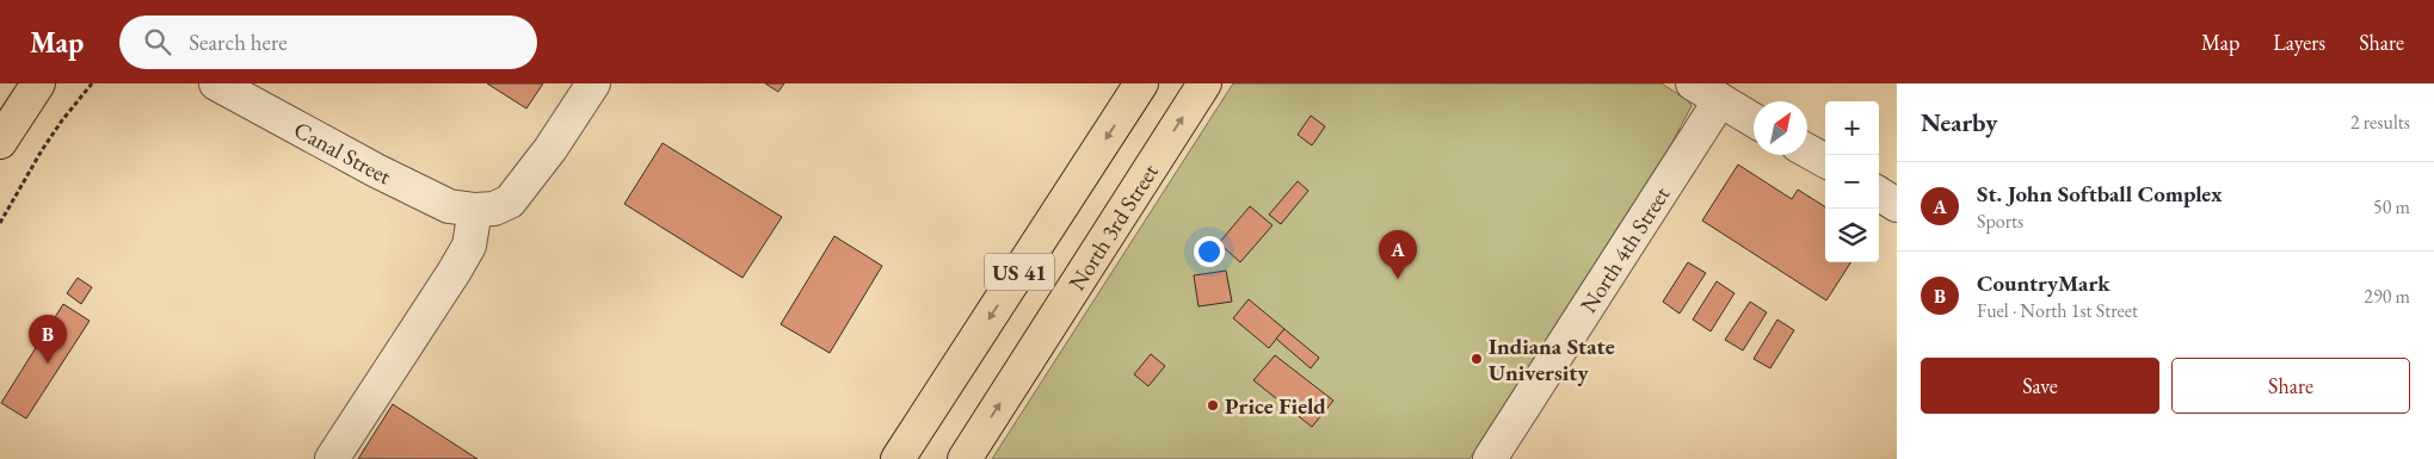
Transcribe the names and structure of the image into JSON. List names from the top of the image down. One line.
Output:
{"streets":{"main road":["North 3rd Street","US 41"],"street":["Canal Street","North 4th Street"]},"places":["Indiana State University","Price Field"],"north":"top right","page":{"header":"Map","search":"Search here","nav":["Map","Layers","Share"],"heading":["Nearby","2 results"],"map_buttons":["+","−"],"list":[{"mark":"A","name":"St. John Softball Complex","note":"Sports","value":"50 m"},{"mark":"B","name":"CountryMark","note":"Fuel · North 1st Street","value":"290 m"}],"pins":["A","B"],"buttons":["Save","Share"]}}
